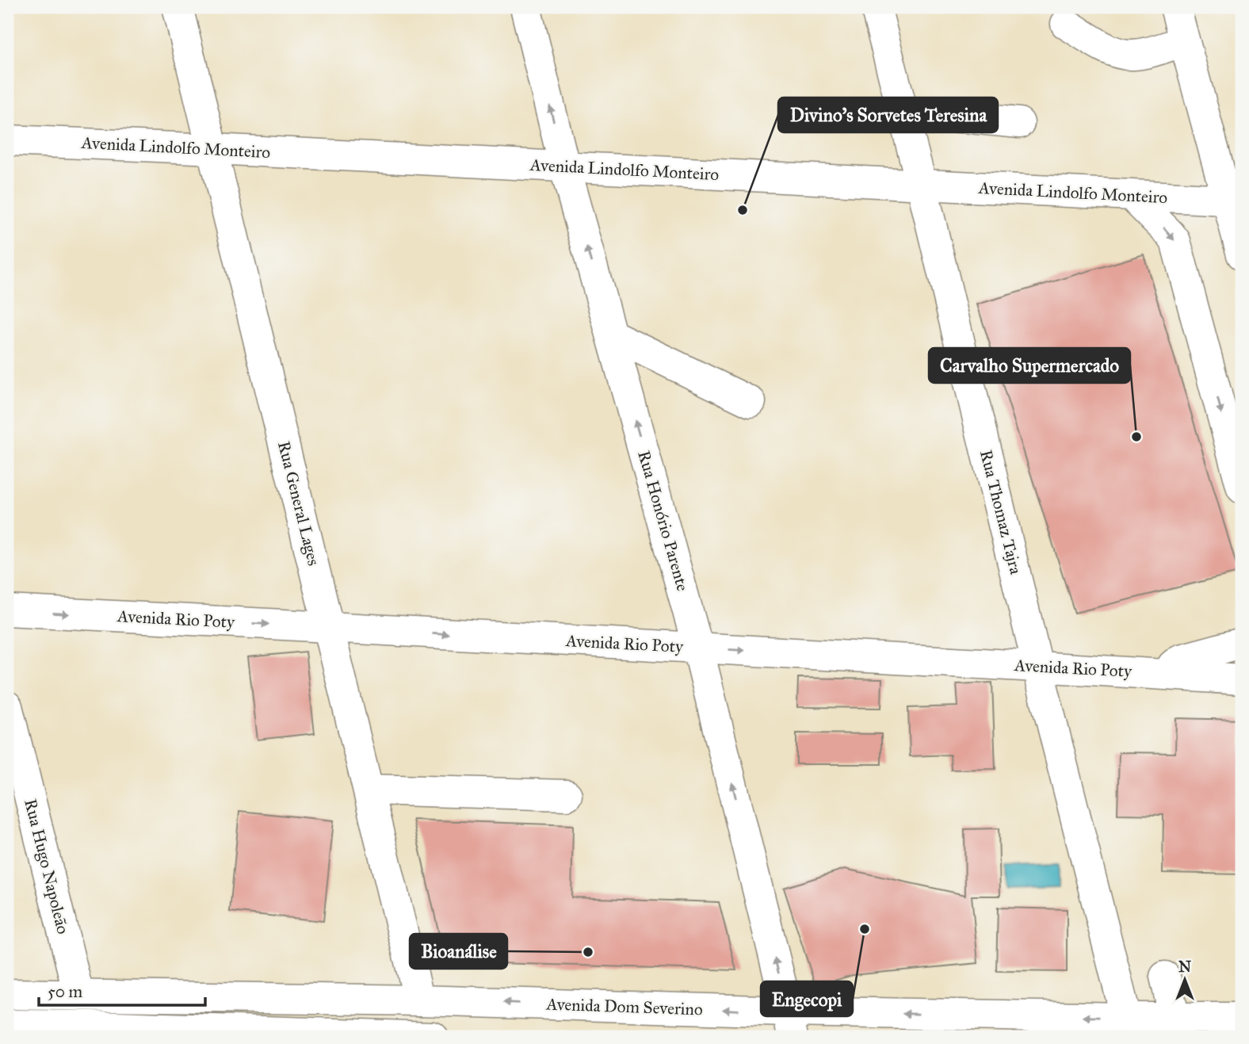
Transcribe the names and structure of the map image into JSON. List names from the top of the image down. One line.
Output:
{"streets":{"street":["Avenida Lindolfo Monteiro","Rua General Lages","Rua Thomaz Tajra","Rua Honório Parente","Avenida Rio Poty","Rua Hugo Napoleão","Avenida Dom Severino"]},"crossings":[["Avenida Lindolfo Monteiro","Rua General Lages"],["Avenida Lindolfo Monteiro","Rua Thomaz Tajra"],["Avenida Lindolfo Monteiro","Rua Honório Parente"],["Rua General Lages","Avenida Rio Poty"],["Rua General Lages","Avenida Dom Severino"],["Rua Thomaz Tajra","Avenida Rio Poty"],["Rua Thomaz Tajra","Avenida Dom Severino"],["Rua Honório Parente","Avenida Rio Poty"],["Rua Honório Parente","Avenida Dom Severino"],["Rua Hugo Napoleão","Avenida Dom Severino"]],"one_way":["Rua Honório Parente","Avenida Rio Poty","Avenida Dom Severino"],"places":["Divino's Sorvetes Teresina","Carvalho Supermercado","Engecopi","Bioanálise"],"scale_bar":"50 m","north":"top"}
